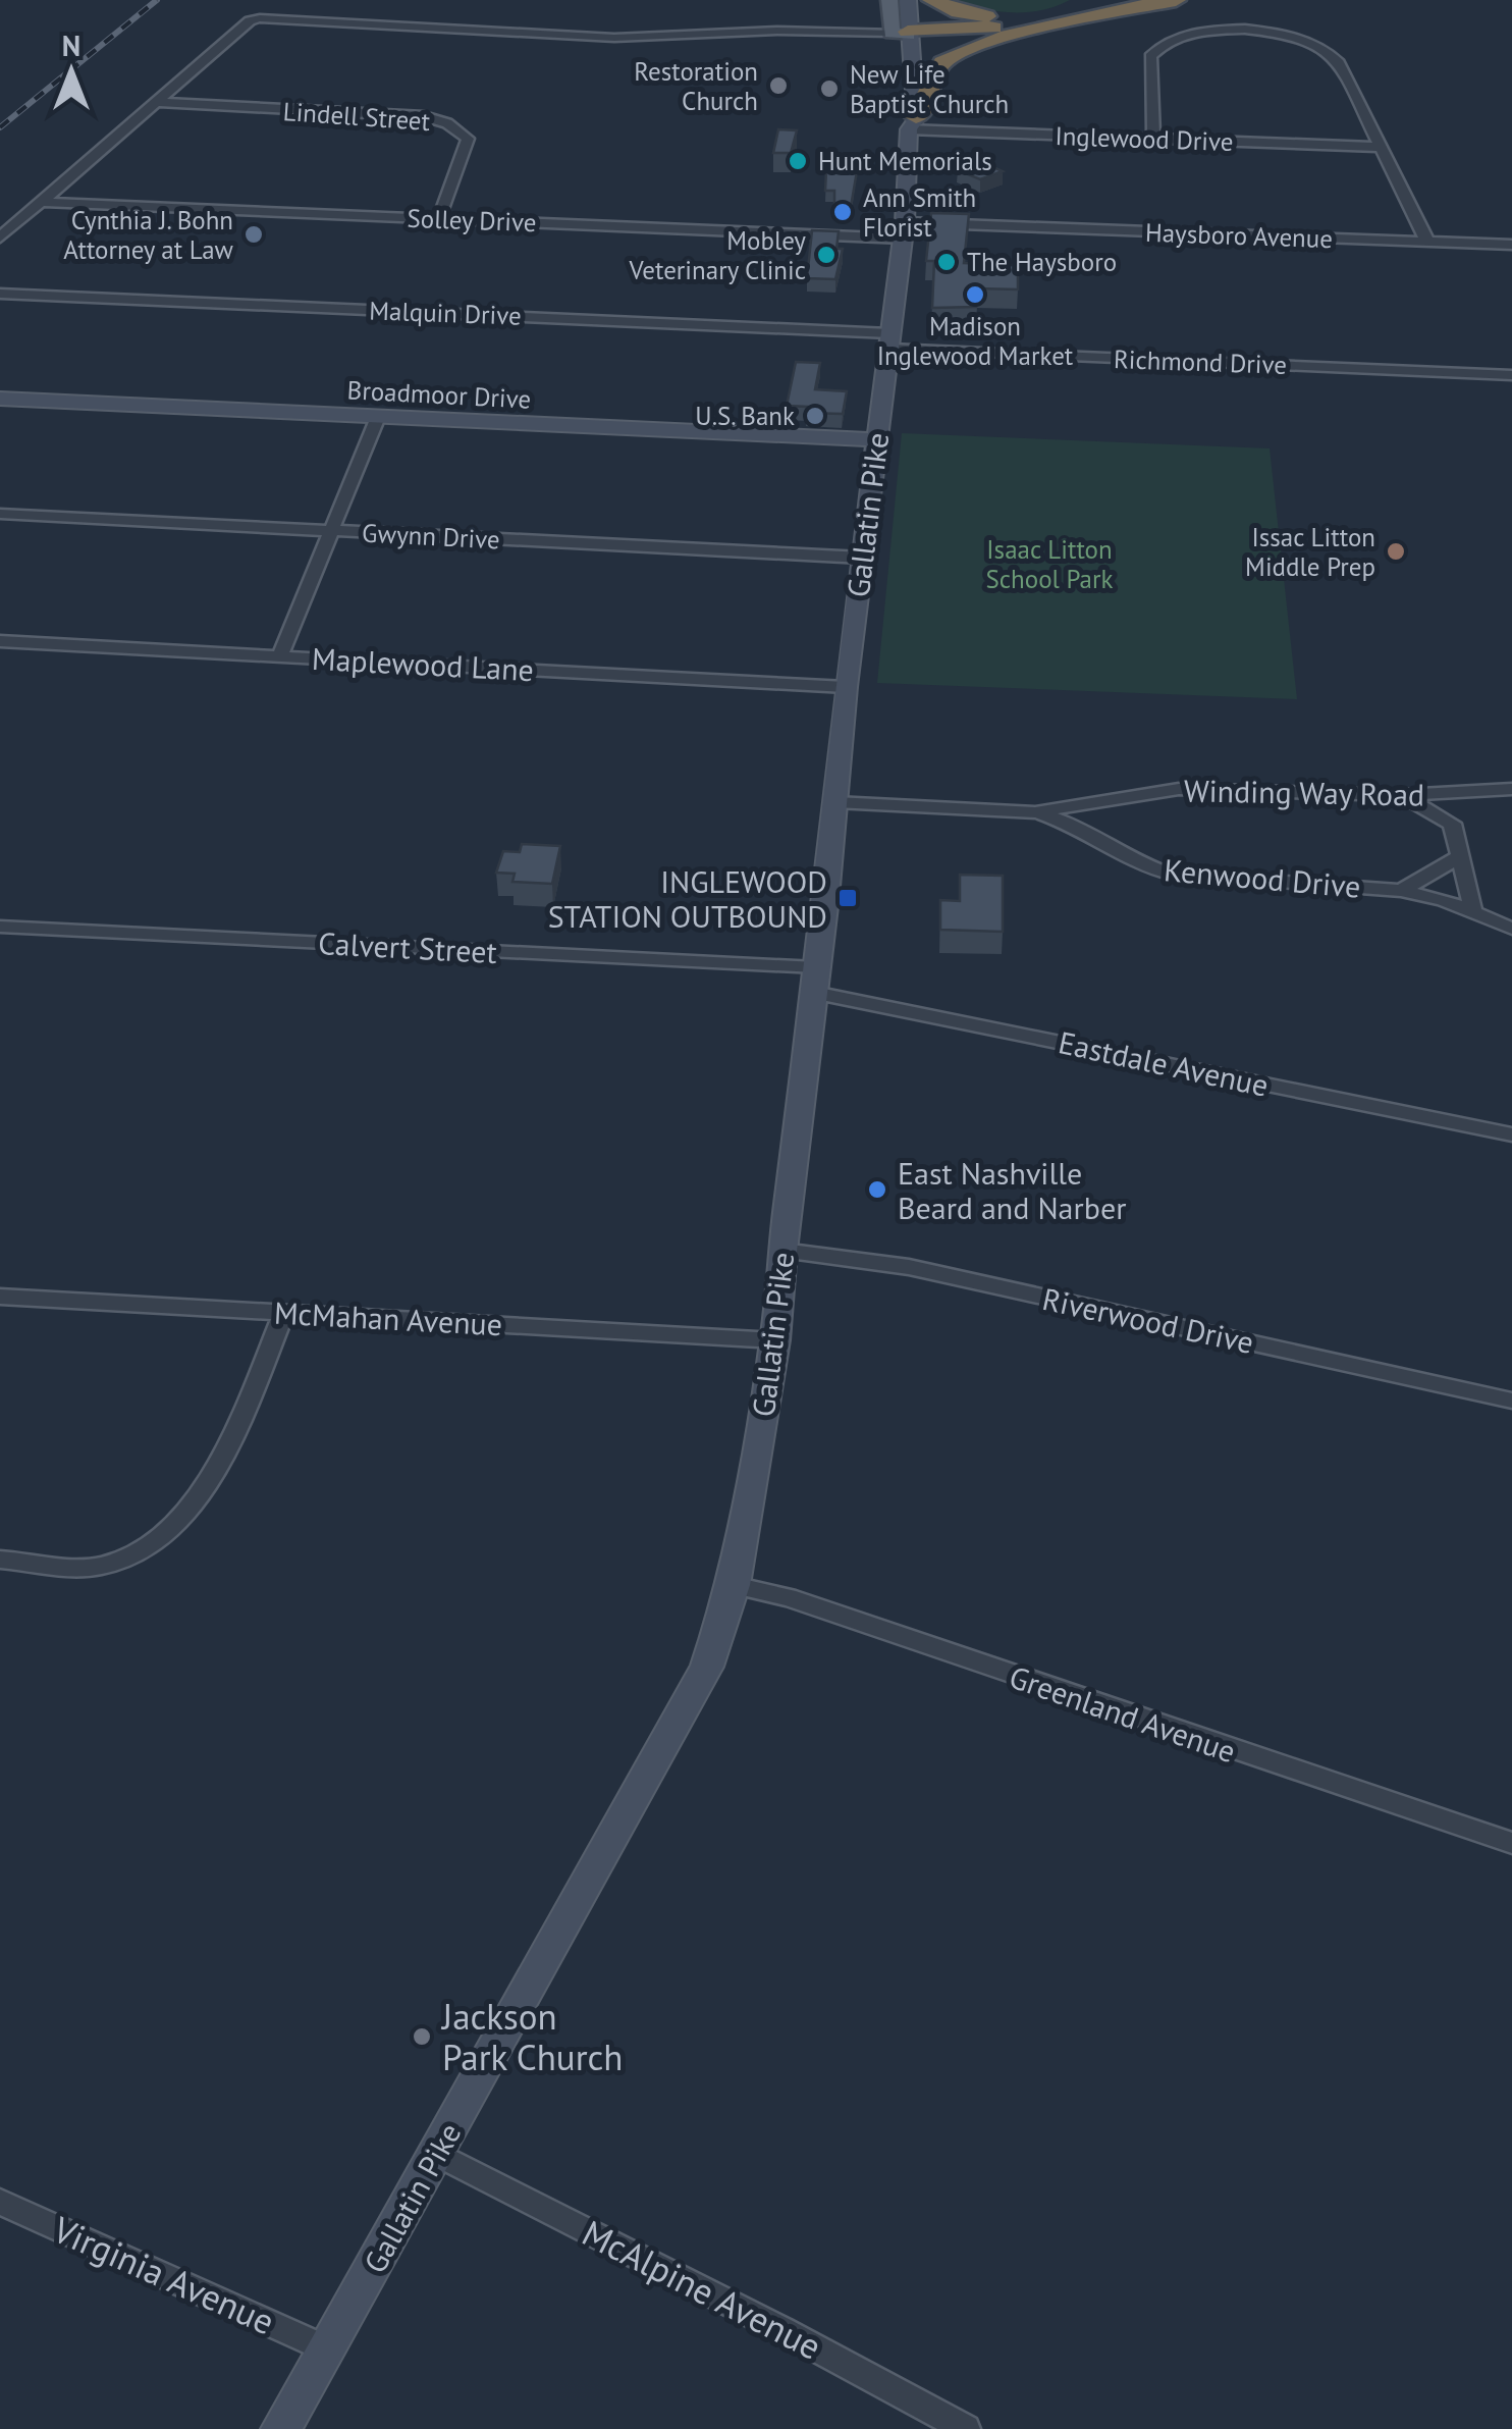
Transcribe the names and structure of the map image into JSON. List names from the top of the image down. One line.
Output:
{"streets":{"main road":["Broadmoor Drive","Gallatin Pike"],"street":["Lindell Street","Inglewood Drive","Solley Drive","Haysboro Avenue","Malquin Drive","Richmond Drive","Gwynn Drive","Maplewood Lane","Winding Way Road","Kenwood Drive","Calvert Street","Eastdale Avenue","McMahan Avenue","Riverwood Drive","Greenland Avenue","Virginia Avenue","McAlpine Avenue"]},"crossings":[["Lindell Street","Solley Drive"],["Inglewood Drive","Gallatin Pike"],["Solley Drive","Haysboro Avenue"],["Solley Drive","Gallatin Pike"],["Haysboro Avenue","Gallatin Pike"],["Malquin Drive","Richmond Drive"],["Malquin Drive","Gallatin Pike"],["Richmond Drive","Gallatin Pike"],["Broadmoor Drive","Gallatin Pike"],["Gallatin Pike","Gwynn Drive"],["Gallatin Pike","Maplewood Lane"],["Gallatin Pike","Kenwood Drive"],["Gallatin Pike","Calvert Street"],["Gallatin Pike","Eastdale Avenue"],["Gallatin Pike","McMahan Avenue"],["Gallatin Pike","Riverwood Drive"],["Gallatin Pike","Greenland Avenue"],["Gallatin Pike","Virginia Avenue"],["Gallatin Pike","McAlpine Avenue"],["Winding Way Road","Kenwood Drive"],["Calvert Street","Eastdale Avenue"]],"parks":["Isaac Litton School Park"],"places":{"other":["Restoration Church","New Life Baptist Church","Hunt Memorials","Ann Smith Florist","Cynthia J. Bohn Attorney at Law","Mobley Veterinary Clinic","The Haysboro","Madison Inglewood Market","U.S. Bank","Issac Litton Middle Prep","East Nashville Beard and Narber","Jackson Park Church"],"transit":["INGLEWOOD STATION OUTBOUND"]},"north":"top"}
